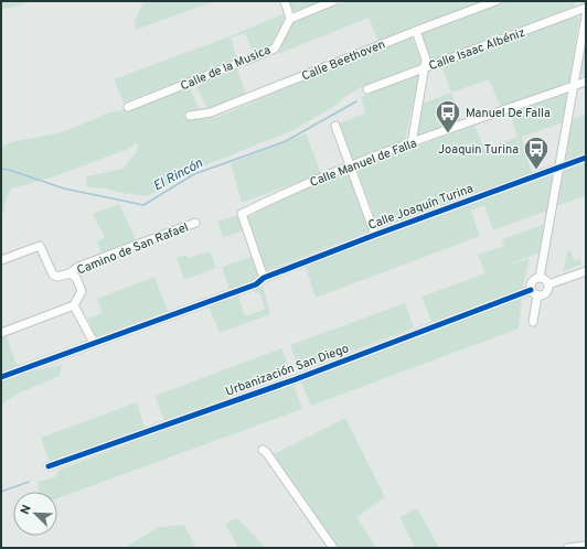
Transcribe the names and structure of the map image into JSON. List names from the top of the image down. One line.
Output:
{"streets":{"street":["Calle Isaac Albéniz","Calle Beethoven","Calle de la Musica","Calle Manuel de Falla","Calle Joaquín Turina","Camino de San Rafael","Urbanización San Diego"]},"crossings":[["Calle Manuel de Falla","Calle Joaquín Turina"]],"water":["El Rincón"],"places":{"bus stop":["Manuel De Falla","Joaquin Turina"]},"north":"top left"}
